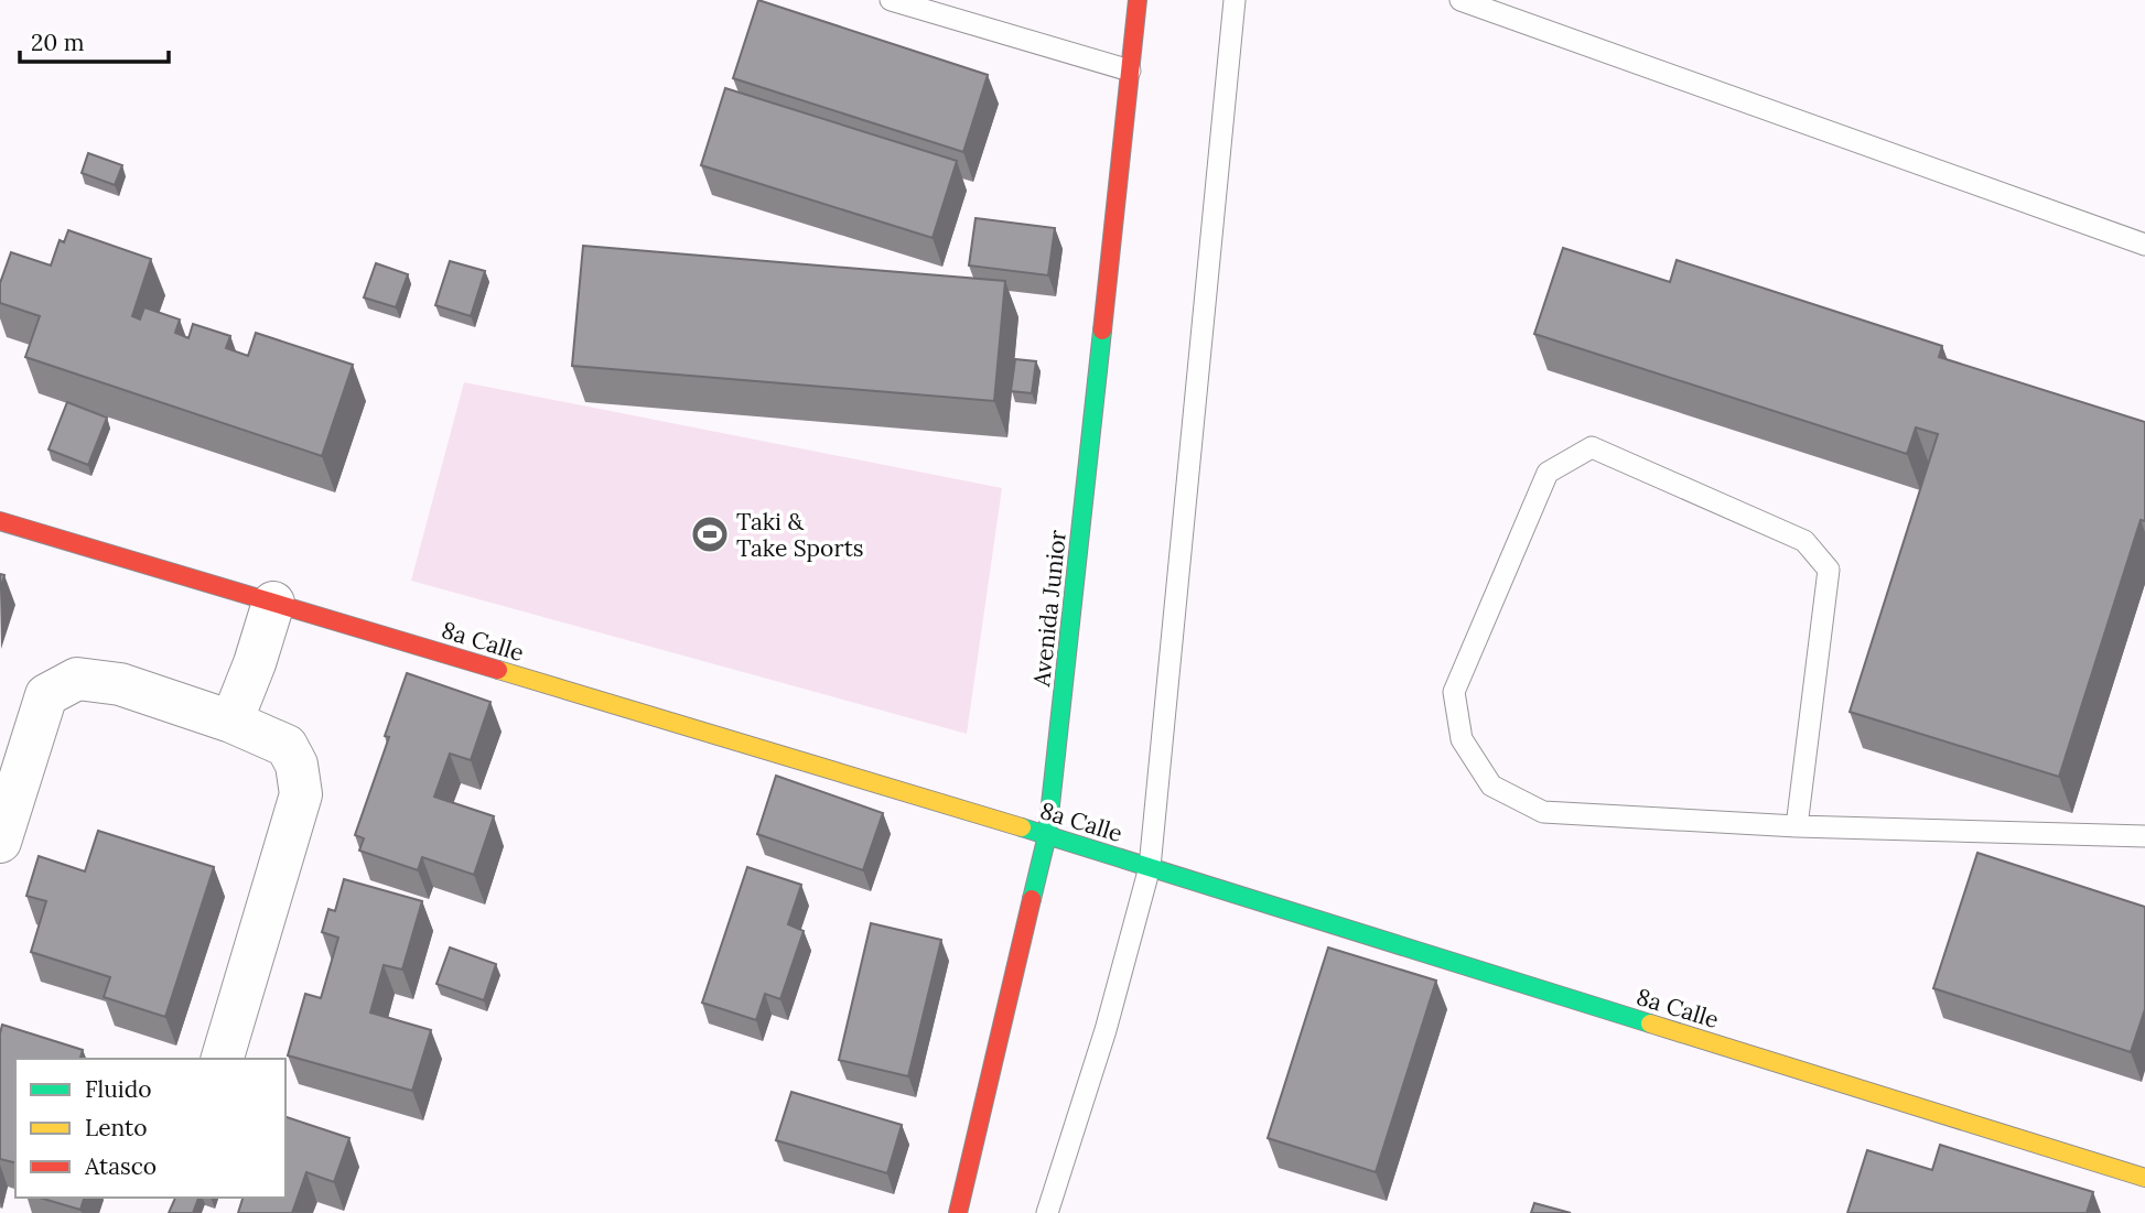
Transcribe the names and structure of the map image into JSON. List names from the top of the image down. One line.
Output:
{"streets":{"street":["Avenida Junior","8a Calle"]},"crossings":[["Avenida Junior","8a Calle"]],"places":{"sports":["Taki & Take Sports"]},"legend":["Fluido","Lento","Atasco"],"scale_bar":"20 m"}
